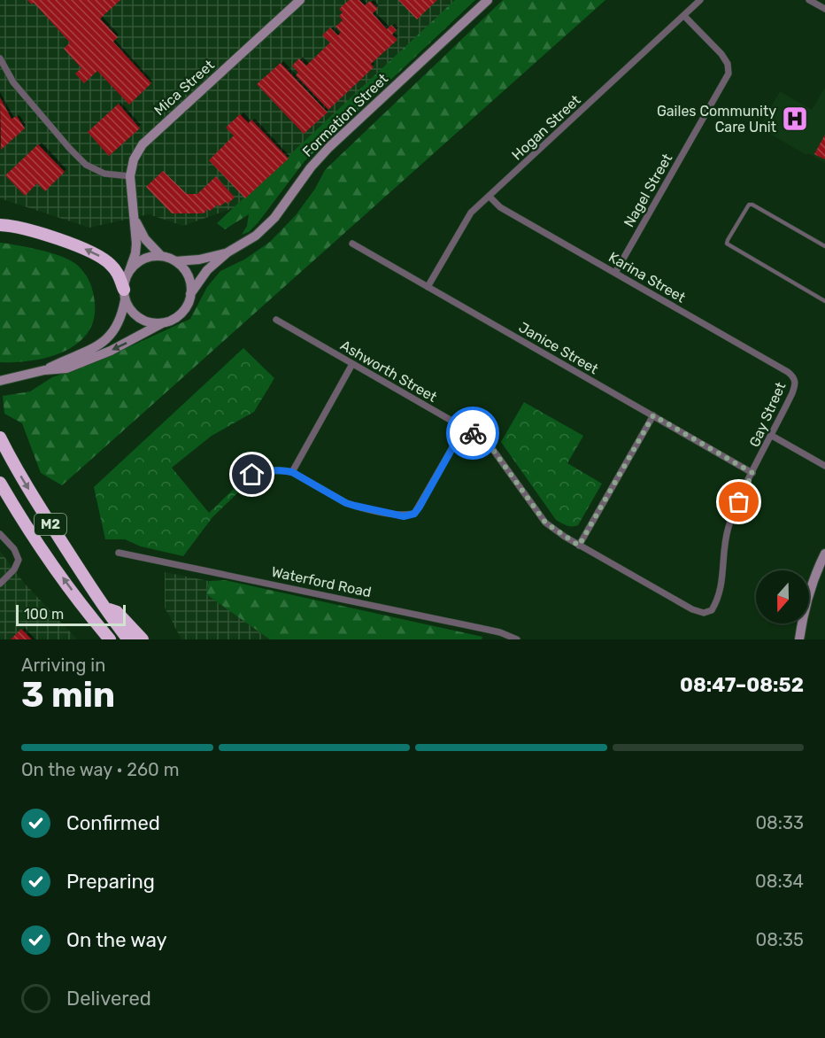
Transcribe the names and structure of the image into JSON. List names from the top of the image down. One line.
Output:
{"streets":{"highway":["M2"],"main road":["Mica Street","Formation Street"],"street":["Hogan Street","Nagel Street","Karina Street","Janice Street","Ashworth Street","Gay Street","Waterford Road"]},"crossings":[["Mica Street","Formation Street"],["Hogan Street","Nagel Street"],["Hogan Street","Karina Street"],["Hogan Street","Janice Street"],["Nagel Street","Karina Street"],["Karina Street","Gay Street"],["Janice Street","Gay Street"],["Ashworth Street","Gay Street"]],"places":{"hospital":["Gailes Community Care Unit"]},"scale_bar":"100 m","north":"bottom","page":{"scale":"100 m","heading":["3 min","Arriving in","08:47–08:52"],"bar":"On the way · 260 m","list":[["Confirmed","08:33"],["Preparing","08:34"],["On the way","08:35"],"Delivered"]}}
